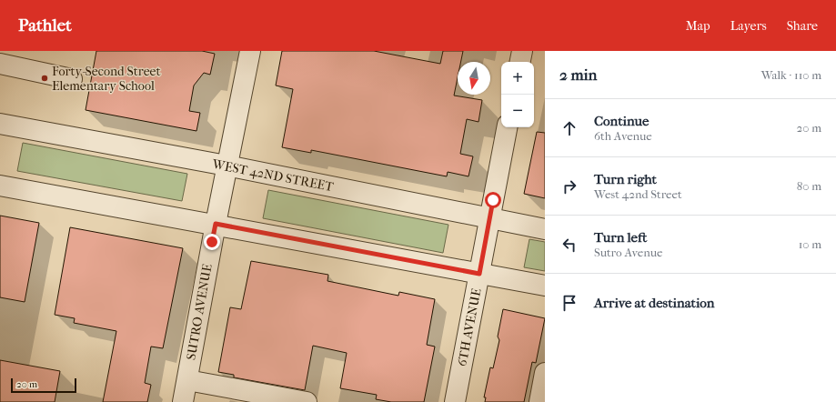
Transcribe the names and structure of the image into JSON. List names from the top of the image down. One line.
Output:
{"streets":{"street":["WEST 42ND STREET","SUTRO AVENUE","6TH AVENUE"]},"crossings":[["WEST 42ND STREET","SUTRO AVENUE"],["WEST 42ND STREET","6TH AVENUE"]],"places":["Forty-Second Street Elementary School"],"scale_bar":"20 m","north":"bottom","page":{"header":"Pathlet","nav":["Map","Layers","Share"],"heading":["2 min","Walk · 110 m"],"map_buttons":["+","−"],"list":[["Continue","6th Avenue","20 m"],["Turn right","West 42nd Street","80 m"],["Turn left","Sutro Avenue","10 m"],"Arrive at destination"],"scale":"20 m"}}
